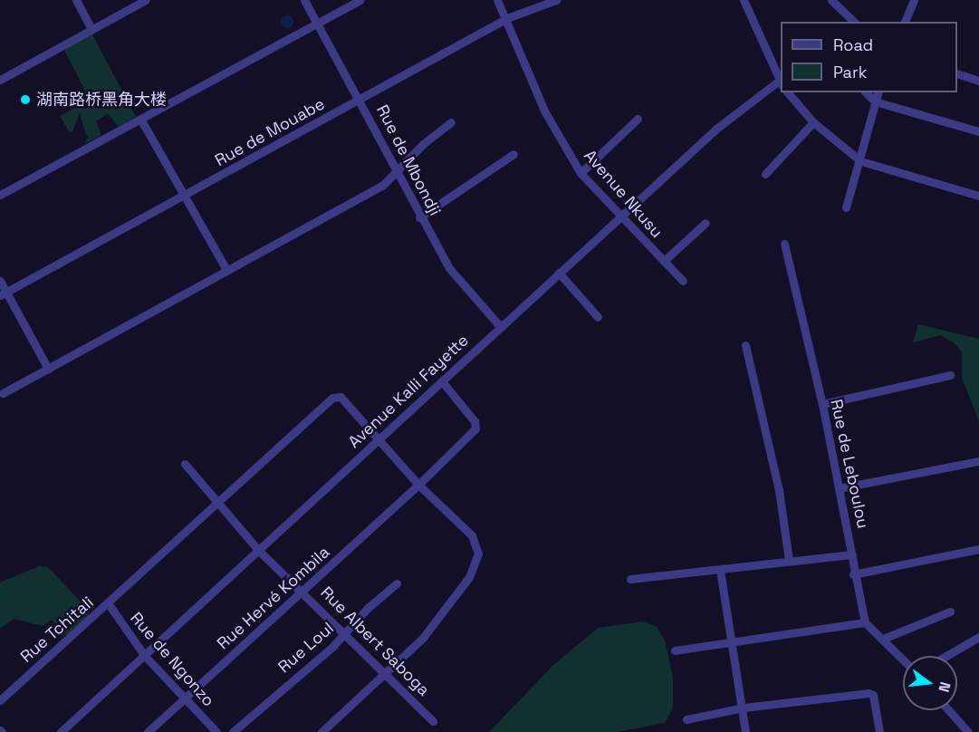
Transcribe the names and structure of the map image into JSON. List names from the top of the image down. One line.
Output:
{"streets":{"street":["Rue de Mouabe","Rue de Mbondji","Avenue Nkusu","Avenue Kalli Fayette","Rue de Leboulou","Rue Hervé Kombila","Rue Tchitali","Rue Albert Saboga","Rue Loul","Rue de Ngonzo"]},"crossings":[["Rue de Mouabe","Rue de Mbondji"],["Rue de Mouabe","Avenue Nkusu"],["Rue de Mbondji","Avenue Kalli Fayette"],["Avenue Nkusu","Avenue Kalli Fayette"],["Avenue Kalli Fayette","Rue Hervé Kombila"],["Avenue Kalli Fayette","Rue Tchitali"],["Avenue Kalli Fayette","Rue Albert Saboga"],["Avenue Kalli Fayette","Rue de Ngonzo"],["Rue Hervé Kombila","Rue Albert Saboga"],["Rue Hervé Kombila","Rue de Ngonzo"],["Rue Tchitali","Rue Albert Saboga"],["Rue Tchitali","Rue de Ngonzo"],["Rue Albert Saboga","Rue Loul"]],"places":["湖南路桥黑角大楼"],"legend":["Road","Park"],"north":"right"}
